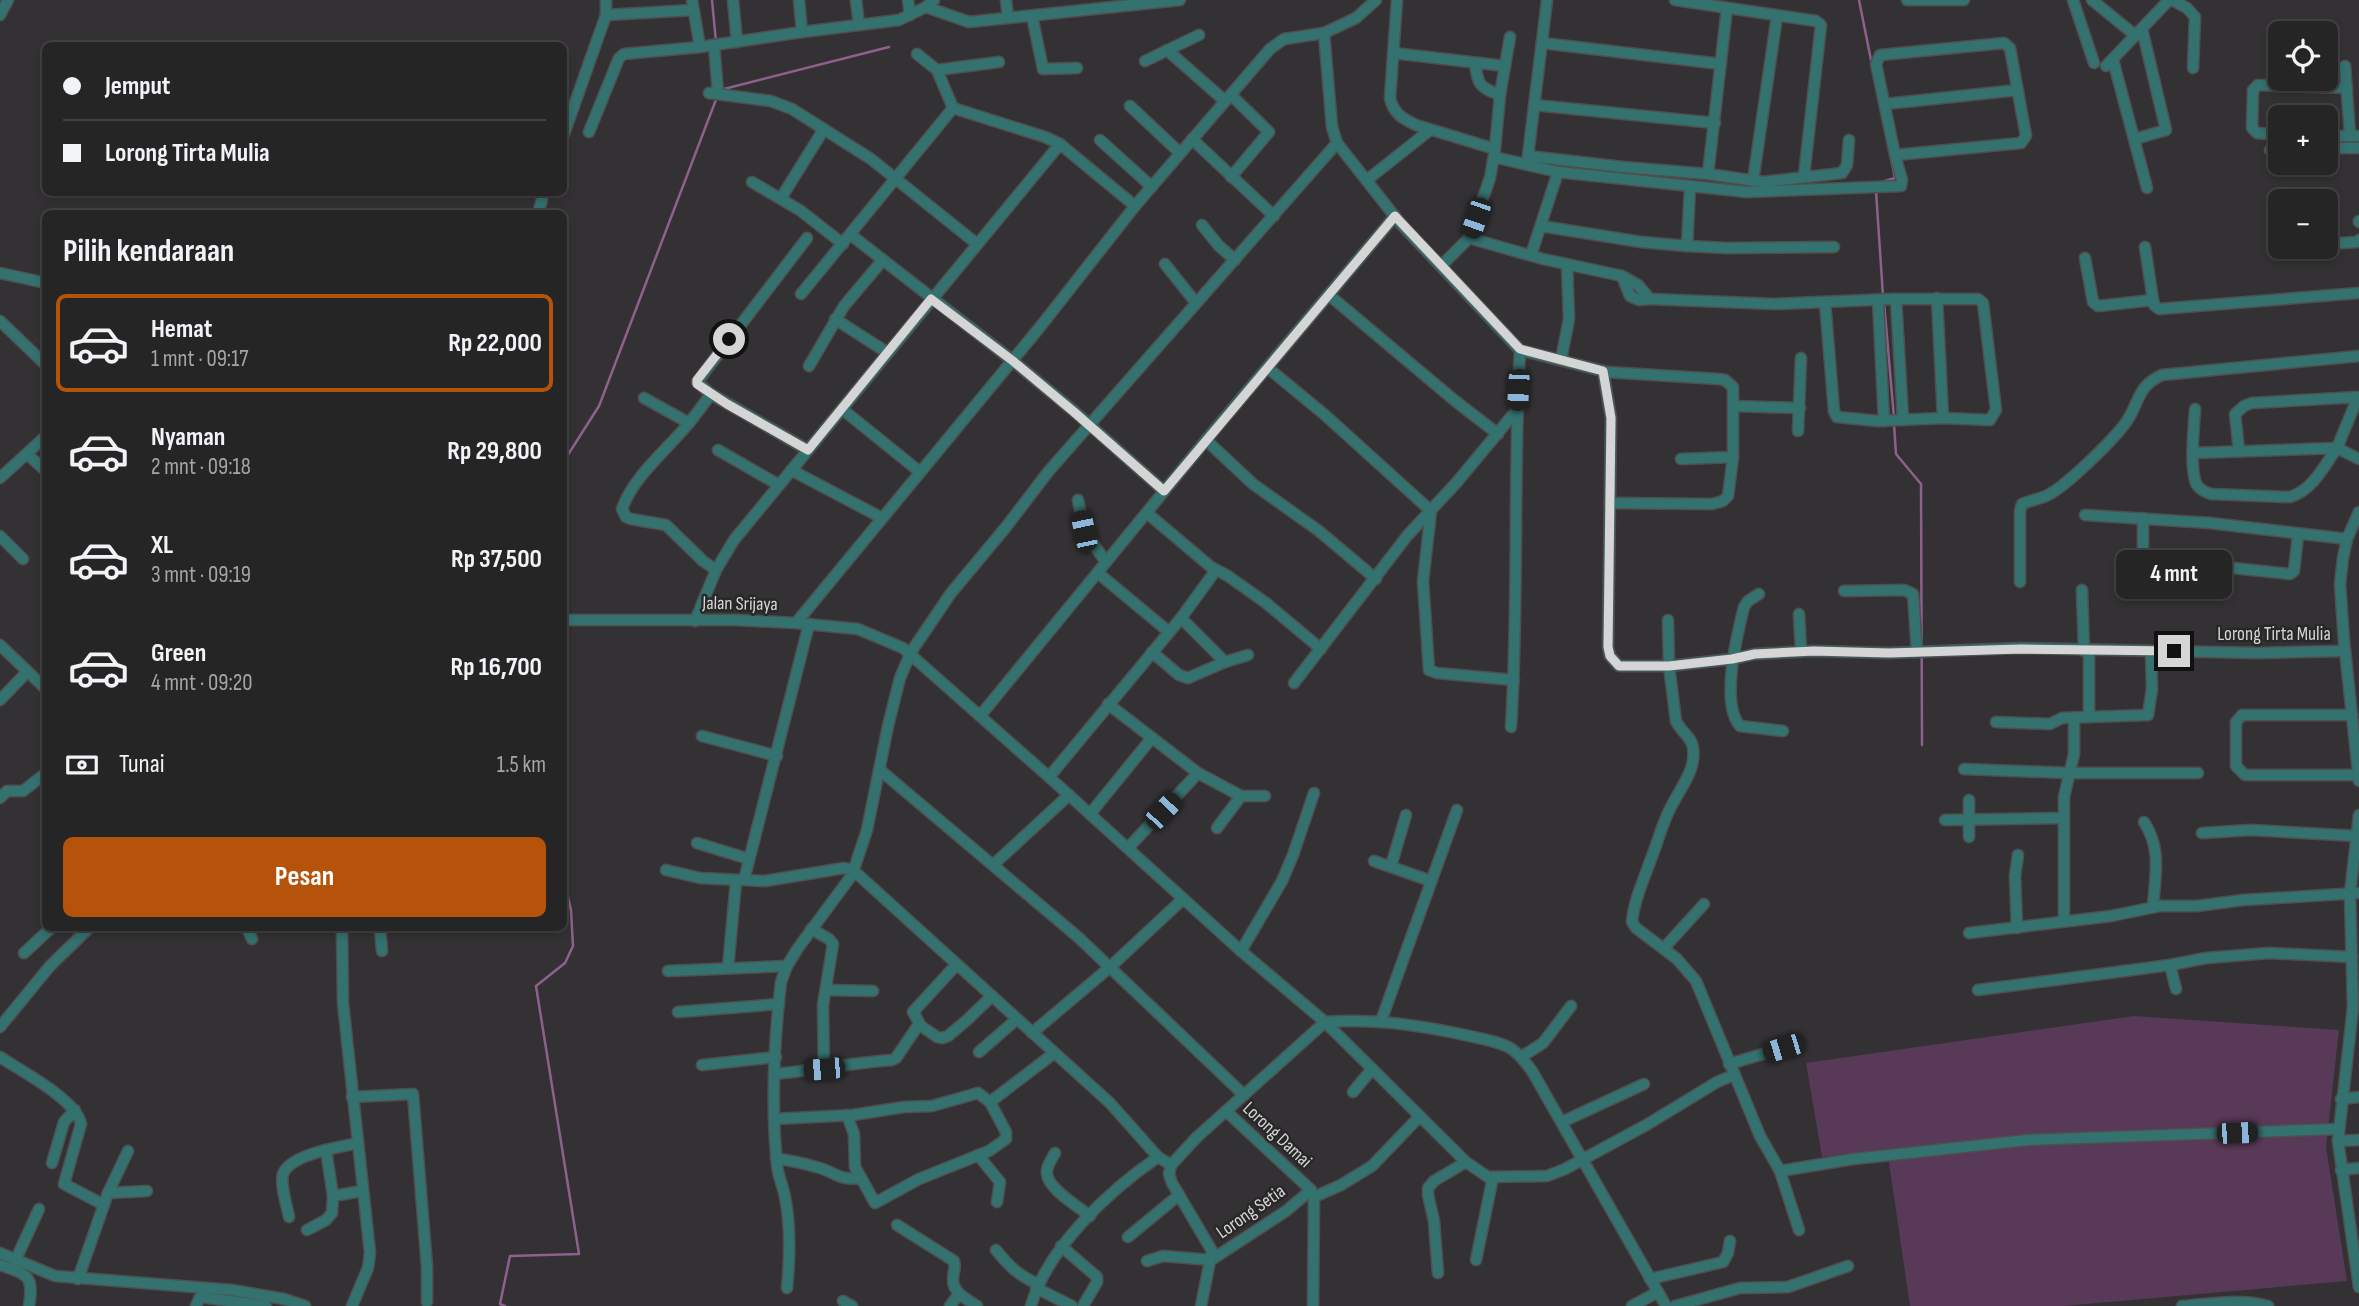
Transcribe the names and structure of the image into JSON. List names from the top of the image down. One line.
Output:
{"streets":{"street":["Jalan Srijaya","Lorong Tirta Mulia","Lorong Damai","Lorong Setia"]},"crossings":[["Jalan Srijaya","Lorong Setia"],["Lorong Damai","Lorong Setia"]],"page":{"map_buttons":["+","−"],"banner":["Jemput","Lorong Tirta Mulia"],"heading":"Pilih kendaraan","list":[{"name":"Hemat","note":"1 mnt · 09:17","value":"Rp 22,000"},{"name":"Nyaman","note":"2 mnt · 09:18","value":"Rp 29,800"},{"name":"XL","note":"3 mnt · 09:19","value":"Rp 37,500"},{"name":"Green","note":"4 mnt · 09:20","value":"Rp 16,700"}],"bubble":"4 mnt","pay":["Tunai","1.5 km"],"buttons":"Pesan"}}
